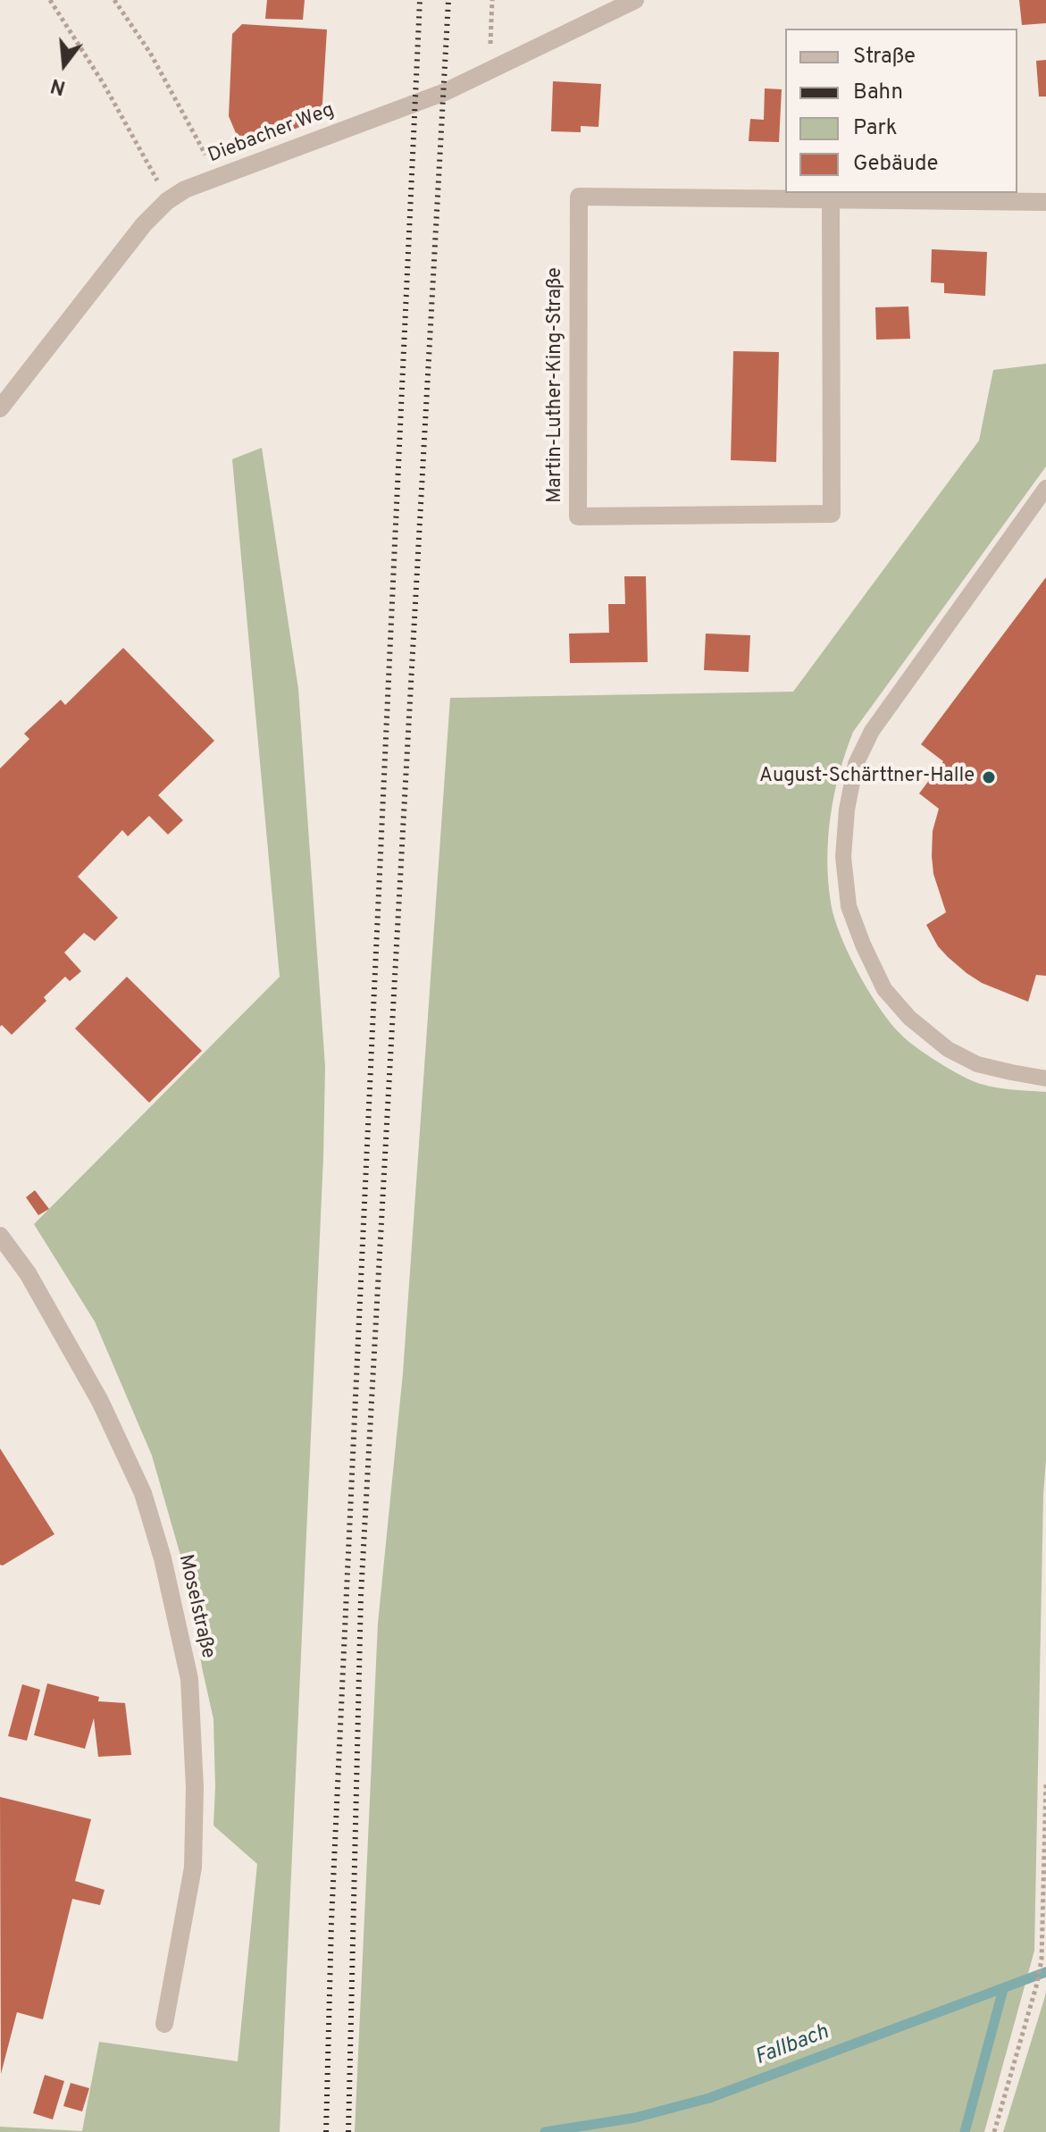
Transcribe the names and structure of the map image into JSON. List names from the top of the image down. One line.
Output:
{"streets":{"street":["Diebacher Weg","Martin-Luther-King-Straße","Moselstraße"]},"water":["Fallbach"],"places":["August-Schärttner-Halle"],"legend":["Straße","Bahn","Park","Gebäude"],"north":"bottom"}
